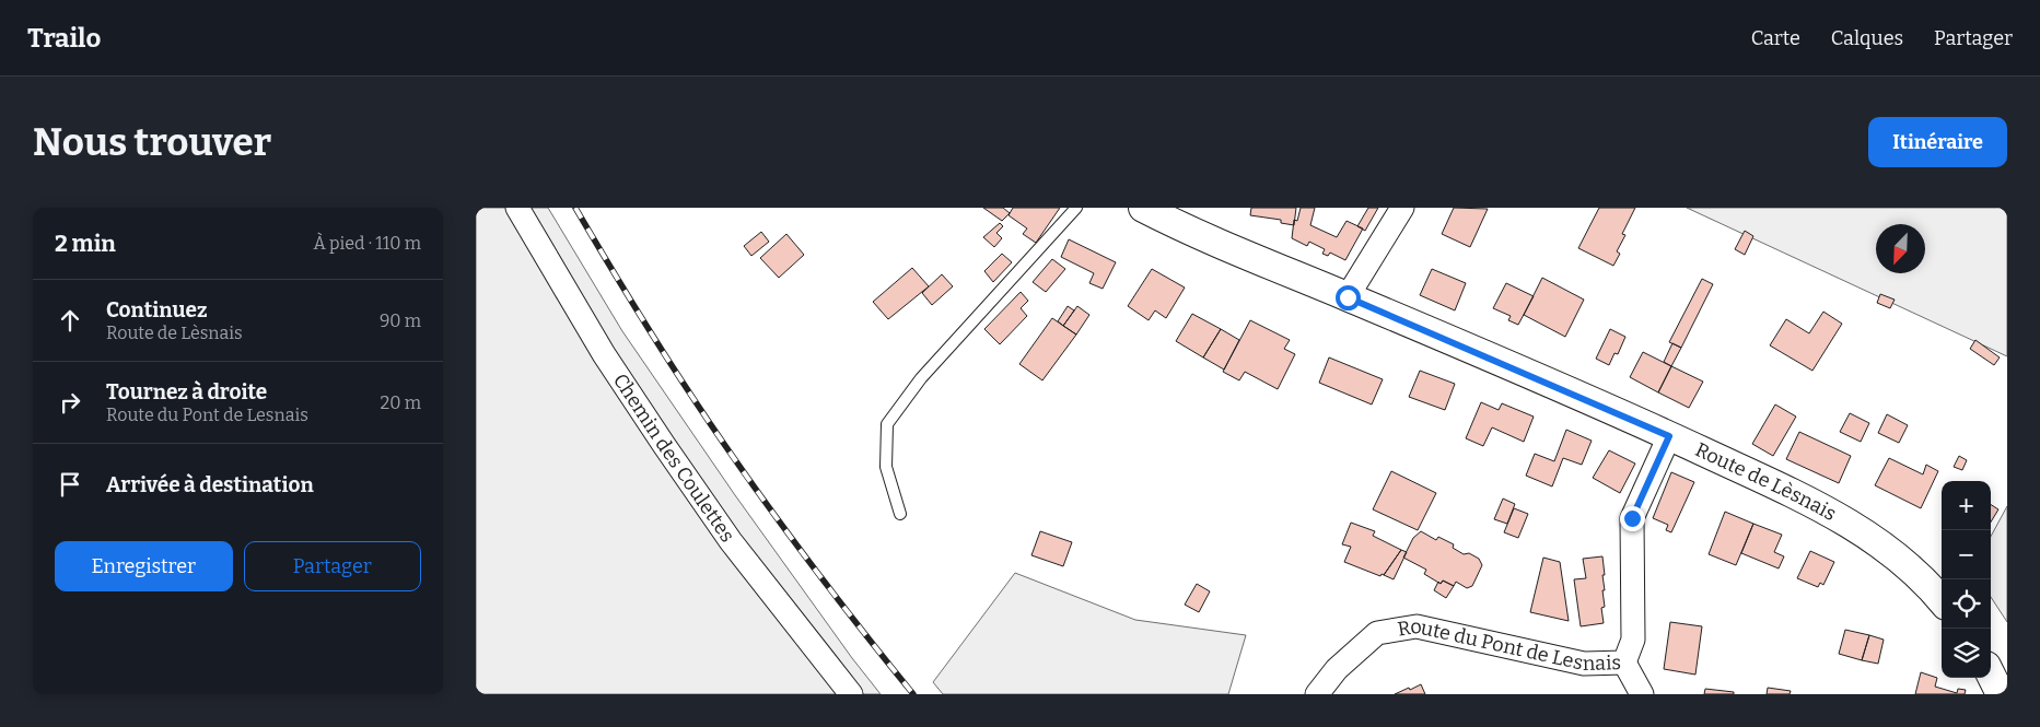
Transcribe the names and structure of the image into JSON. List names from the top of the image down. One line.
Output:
{"streets":{"street":["Chemin des Coulettes","Route de Lèsnais","Route du Pont de Lesnais"]},"crossings":[["Route de Lèsnais","Route du Pont de Lesnais"]],"north":"bottom left","page":{"header":"Trailo","nav":["Carte","Calques","Partager"],"buttons":["Itinéraire",["Enregistrer","Partager"]],"title":"Nous trouver","heading":["2 min","À pied · 110 m"],"list":[["Continuez","Route de Lèsnais","90 m"],["Tournez à droite","Route du Pont de Lesnais","20 m"],"Arrivée à destination"],"map_buttons":["+","−"]}}
